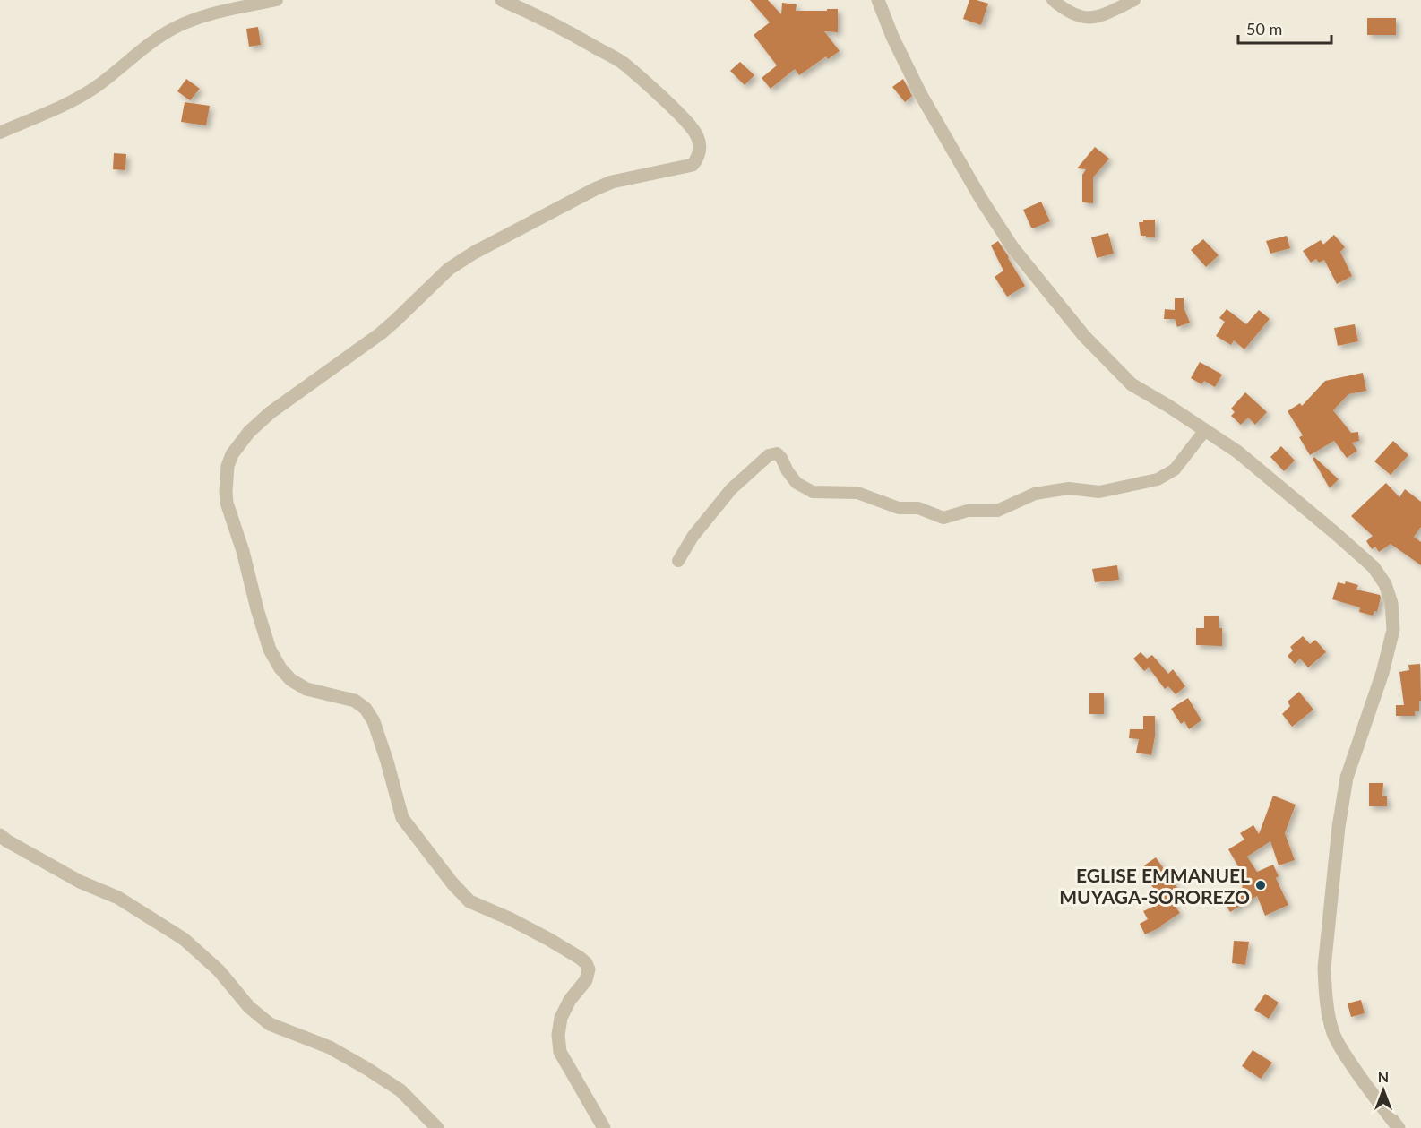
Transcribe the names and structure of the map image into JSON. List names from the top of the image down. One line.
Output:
{"places":["EGLISE EMMANUEL MUYAGA-SOROREZO"],"scale_bar":"50 m","north":"top"}
